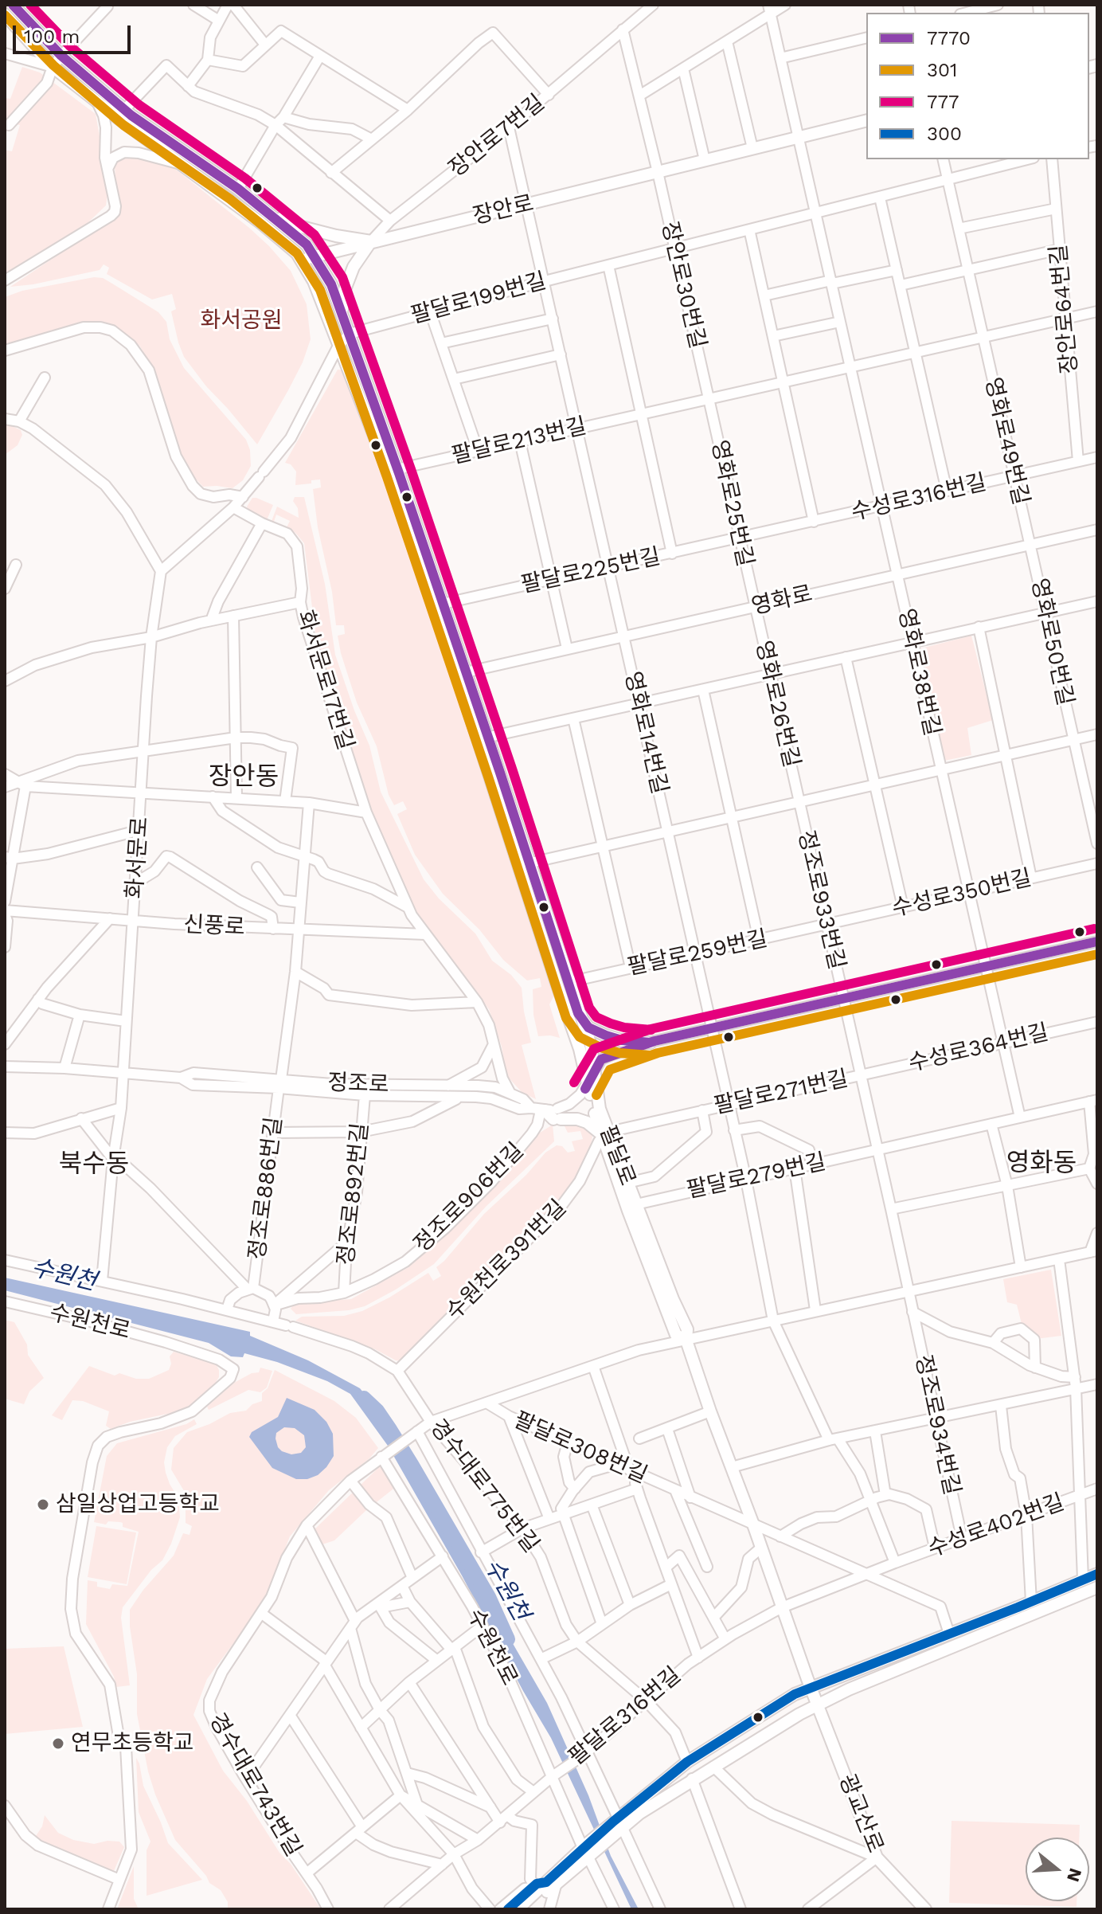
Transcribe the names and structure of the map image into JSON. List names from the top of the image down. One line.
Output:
{"streets":{"main road":["장안로","팔달로","광교산로"],"street":["장안로7번길","장안로30번길","팔달로199번길","장안로64번길","팔달로213번길","영화로49번길","수성로316번길","영화로25번길","팔달로225번길","영화로","영화로50번길","영화로38번길","화서문로17번길","영화로26번길","영화로14번길","화서문로","수성로350번길","정조로933번길","신풍로","팔달로259번길","수성로364번길","정조로","팔달로271번길","팔달로279번길","정조로886번길","정조로892번길","정조로906번길","수원천로391번길","수원천로","정조로934번길","팔달로308번길","경수대로775번길","수성로402번길","팔달로316번길","경수대로743번길"]},"crossings":[["장안로7번길","장안로"],["장안로7번길","장안로30번길"],["장안로7번길","영화로14번길"],["장안로","장안로30번길"],["장안로","영화로38번길"],["장안로","영화로14번길"],["장안로","팔달로"],["장안로30번길","팔달로199번길"],["장안로30번길","팔달로213번길"],["장안로30번길","영화로25번길"],["팔달로199번길","영화로49번길"],["팔달로199번길","영화로38번길"],["팔달로199번길","영화로14번길"],["팔달로199번길","팔달로"],["장안로64번길","팔달로213번길"],["장안로64번길","수성로316번길"],["팔달로213번길","영화로49번길"],["팔달로213번길","영화로25번길"],["팔달로213번길","영화로38번길"],["팔달로213번길","영화로14번길"],["팔달로213번길","팔달로"],["영화로49번길","수성로316번길"],["영화로49번길","영화로"],["영화로49번길","영화로50번길"],["수성로316번길","영화로25번길"],["수성로316번길","팔달로225번길"],["수성로316번길","영화로38번길"],["영화로25번길","팔달로225번길"],["영화로25번길","영화로"],["영화로25번길","영화로26번길"],["팔달로225번길","영화로14번길"],["팔달로225번길","팔달로"],["영화로","영화로50번길"],["영화로","영화로38번길"],["영화로","영화로26번길"],["영화로","영화로14번길"],["영화로","팔달로"],["영화로38번길","수성로350번길"],["영화로38번길","수성로364번길"],["영화로38번길","팔달로279번길"],["화서문로17번길","신풍로"],["화서문로17번길","정조로"],["영화로26번길","정조로933번길"],["영화로14번길","팔달로259번길"],["영화로14번길","팔달로271번길"],["영화로14번길","팔달로279번길"],["영화로14번길","경수대로743번길"],["화서문로","신풍로"],["화서문로","정조로"],["화서문로","수원천로"],["수성로350번길","정조로933번길"],["수성로350번길","팔달로259번길"],["정조로933번길","팔달로259번길"],["정조로933번길","정조로934번길"],["신풍로","정조로886번길"],["팔달로259번길","팔달로"],["수성로364번길","팔달로271번길"],["수성로364번길","정조로934번길"],["정조로","정조로886번길"],["정조로","정조로892번길"],["정조로","정조로906번길"],["팔달로271번길","팔달로"],["팔달로271번길","수원천로391번길"],["팔달로271번길","정조로934번길"],["팔달로","팔달로279번길"],["팔달로","수원천로391번길"],["팔달로","팔달로308번길"],["팔달로","수성로402번길"],["팔달로","팔달로316번길"],["팔달로","경수대로743번길"],["팔달로","광교산로"],["팔달로279번길","정조로934번길"],["정조로892번길","정조로906번길"],["수원천로391번길","수원천로"],["수원천로391번길","경수대로775번길"],["수원천로","경수대로775번길"],["수원천로","팔달로316번길"],["수원천로","경수대로743번길"],["정조로934번길","수성로402번길"],["정조로934번길","경수대로743번길"],["팔달로308번길","수성로402번길"],["팔달로308번길","경수대로743번길"],["경수대로775번길","팔달로316번길"],["경수대로775번길","경수대로743번길"],["수성로402번길","팔달로316번길"]],"districts":["장안동","영화동","북수동"],"water":["수원천"],"parks":["화서공원"],"places":["삼일상업고등학교","연무초등학교"],"lines":["transit line 7770","transit line 777","transit line 301","transit line 300"],"legend":["7770","301","777","300"],"scale_bar":"100 m","north":"right"}
